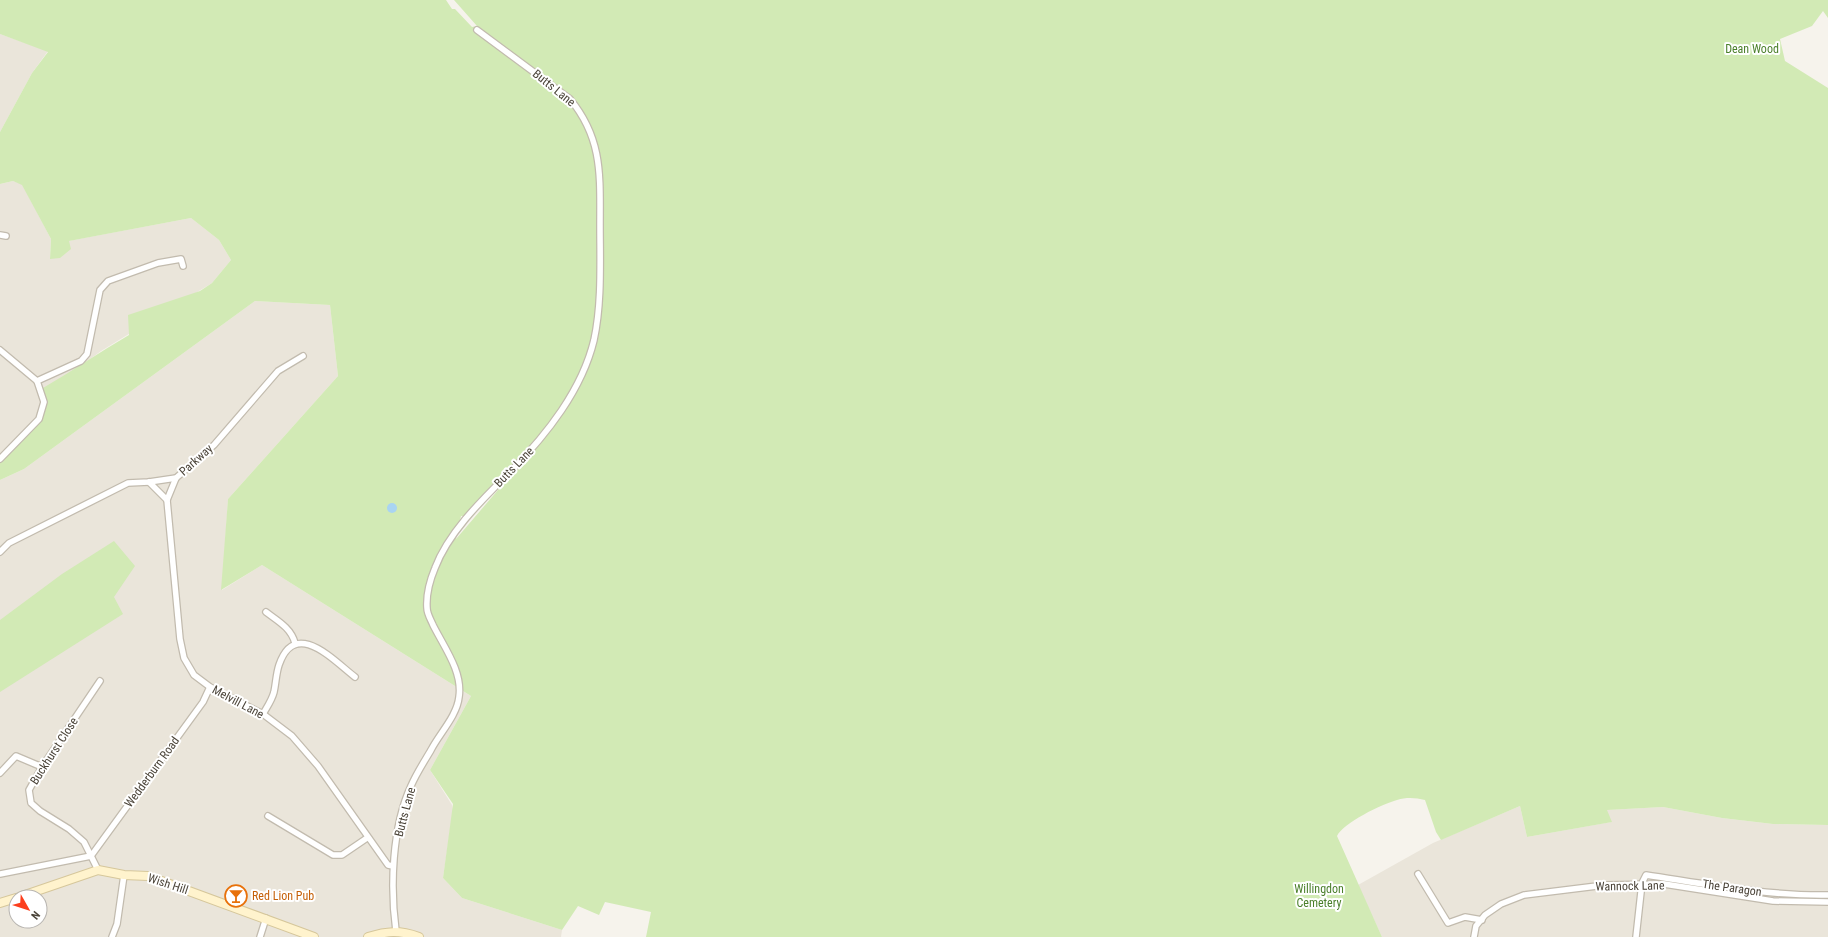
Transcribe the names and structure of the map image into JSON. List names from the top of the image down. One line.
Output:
{"streets":{"street":["Butts Lane","Parkway","Melvill Lane","Buckhurst Close","Wedderburn Road","Wish Hill","Wannock Lane","The Paragon"]},"crossings":[["Butts Lane","Melvill Lane"],["Melvill Lane","Wedderburn Road"],["Buckhurst Close","Wedderburn Road"],["Buckhurst Close","Wish Hill"],["Wannock Lane","The Paragon"]],"parks":["Dean Wood","Willingdon Cemetery"],"places":{"bar":["Red Lion Pub"]},"north":"bottom right"}
